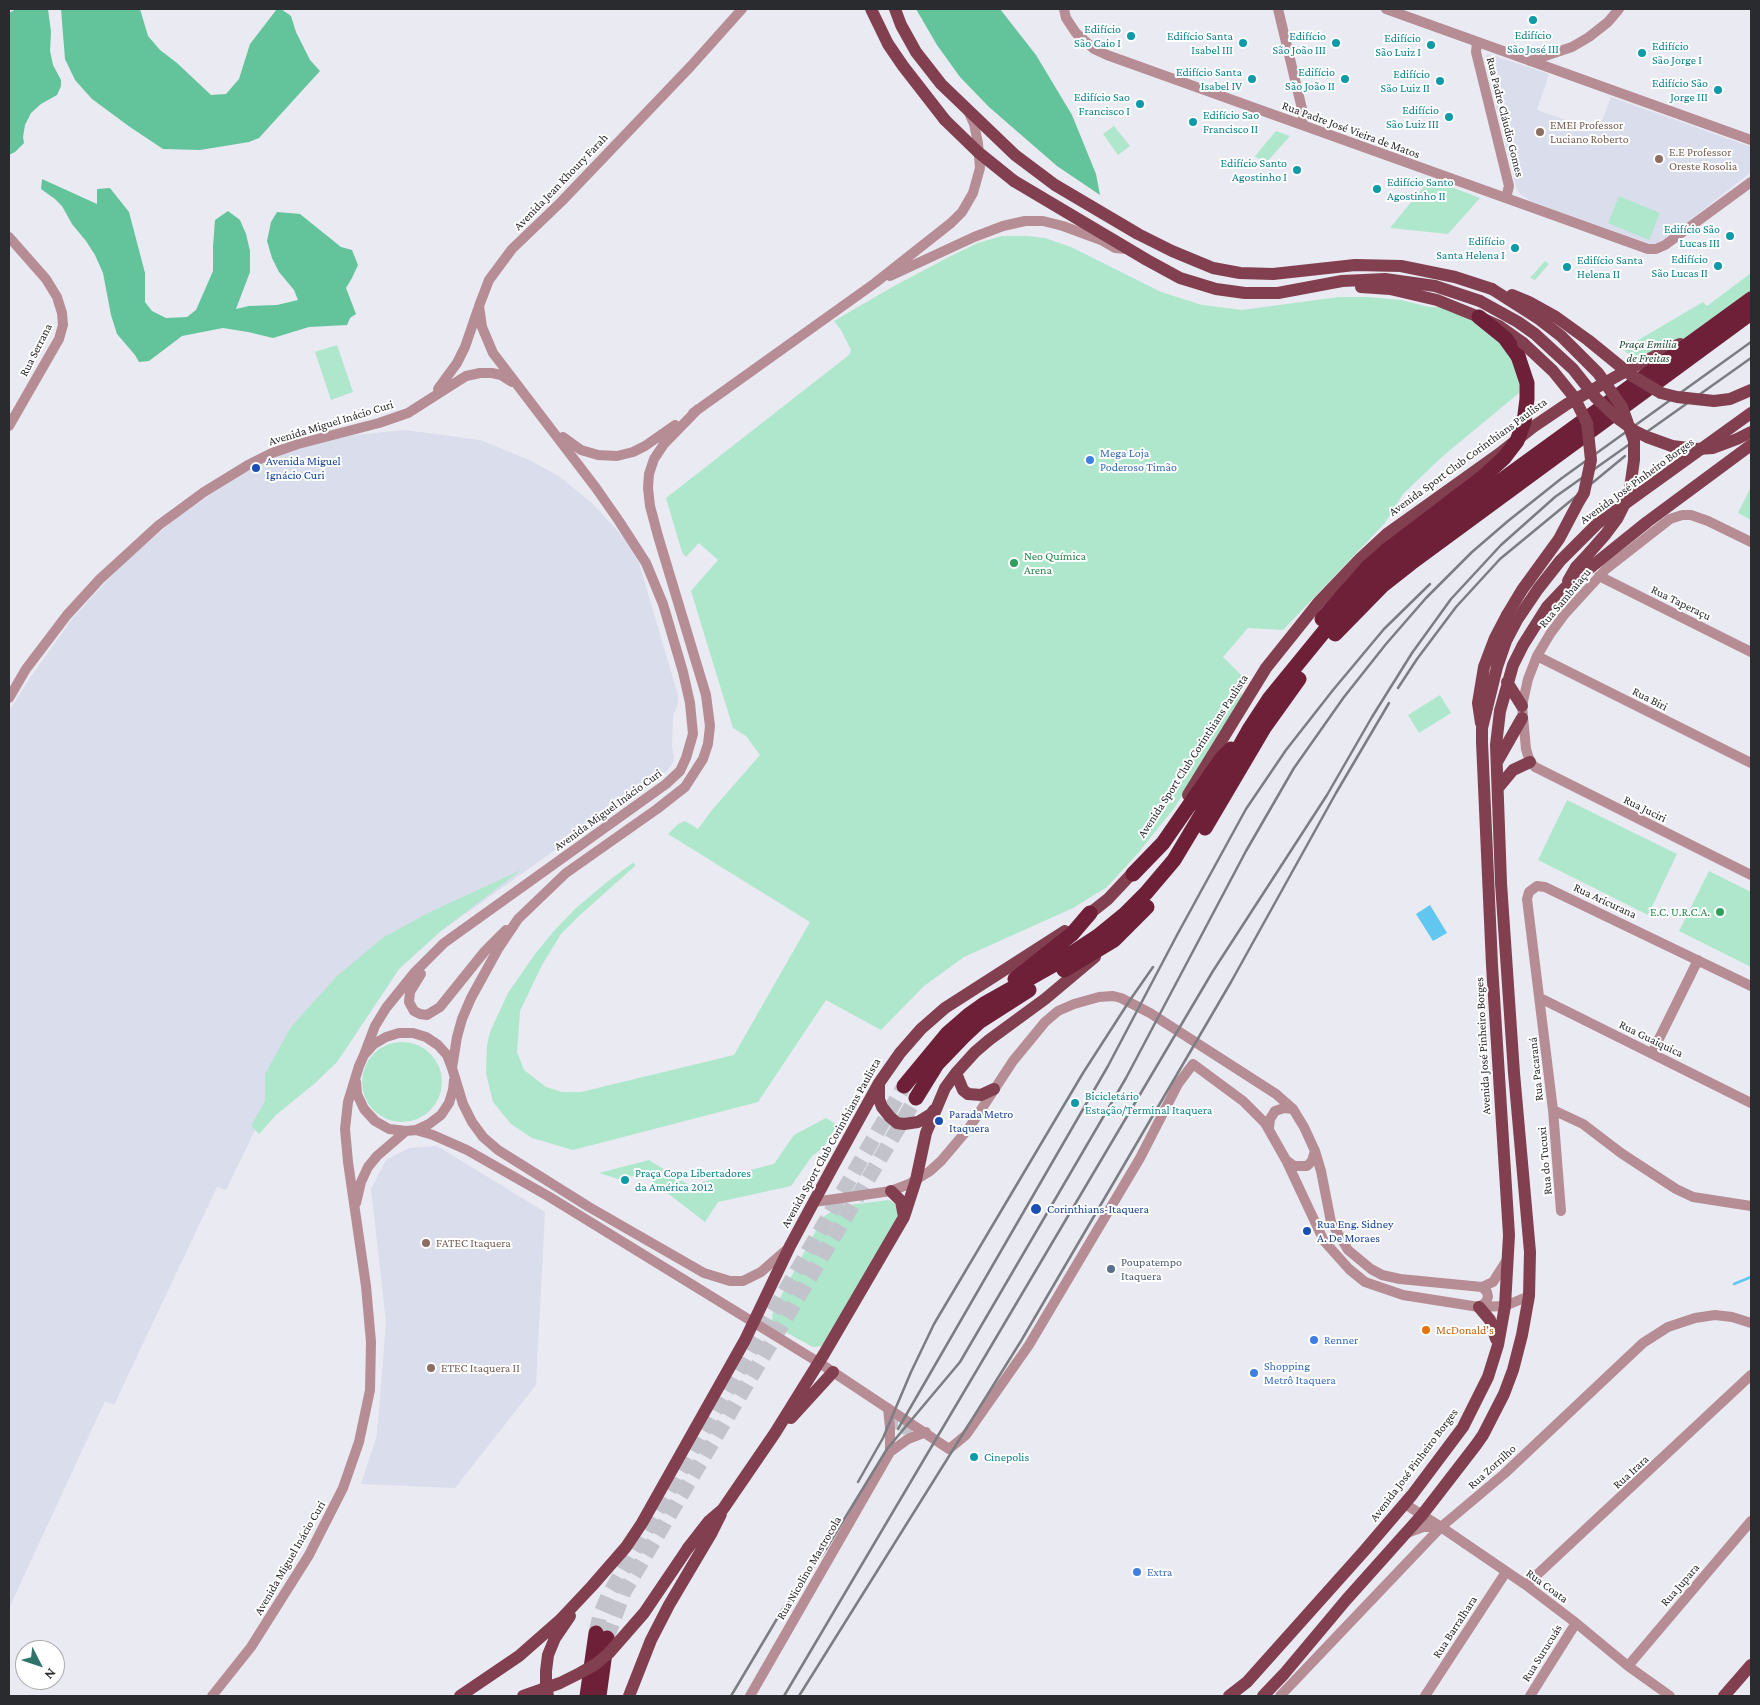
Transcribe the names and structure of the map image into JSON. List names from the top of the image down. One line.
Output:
{"streets":{"highway":["Avenida Sport Club Corinthians Paulista"],"main road":["Avenida José Pinheiro Borges"],"street":["Rua Padre Cláudio Gomes","Rua Padre José Vieira de Matos","Avenida Jean Khoury Farah","Rua Serrana","Avenida Miguel Inácio Curi","Rua Sambaiaçu","Rua Taperaçu","Rua Biri","Rua Juciri","Rua Aricurana","Rua Guaiquica","Rua Pacaraná","Rua do Tucuxi","Rua Zorrilho","Rua Irara","Rua Nicolino Mastrocola","Rua Jupara","Rua Coata","Rua Barralhara","Rua Surucuás"]},"crossings":[["Rua Padre Cláudio Gomes","Rua Padre José Vieira de Matos"],["Avenida Jean Khoury Farah","Avenida Miguel Inácio Curi"],["Avenida José Pinheiro Borges","Rua Coata"],["Rua Sambaiaçu","Rua Taperaçu"],["Rua Sambaiaçu","Rua Biri"],["Rua Sambaiaçu","Rua Juciri"],["Rua Aricurana","Rua Pacaraná"],["Rua Guaiquica","Rua Pacaraná"],["Rua Pacaraná","Rua do Tucuxi"],["Rua Zorrilho","Rua Coata"],["Rua Irara","Rua Coata"],["Rua Jupara","Rua Coata"],["Rua Coata","Rua Barralhara"],["Rua Coata","Rua Surucuás"]],"parks":["Praça Emilia de Freitas"],"places":["Edifício São José III","Edifício São Caio I","Edifício Santa Isabel III","Edifício São João III","Edifício São Luiz I","Edifício São Jorge I","Edifício Santa Isabel IV","Edifício São João II","Edifício São Luiz II","Edifício São Jorge III","Edifício Sao Francisco I","Edifício São Luiz III","Edifício Sao Francisco II","EMEI Professor Luciano Roberto","E.E Professor Oreste Rosolia","Edifício Santo Agostinho I","Edifício Santo Agostinho II","Edifício São Lucas III","Edifício Santa Helena I","Edifício São Lucas II","Edifício Santa Helena II","Mega Loja Poderoso Timão","Avenida Miguel Ignácio Curi","Neo Química Arena","E.C. U.R.C.A.","Bicicletário Estação/Terminal Itaquera","Parada Metro Itaquera","Praça Copa Libertadores da América 2012","Corinthians-Itaquera","Rua Eng. Sidney A. De Moraes","FATEC Itaquera","Poupatempo Itaquera","McDonald's","Renner","ETEC Itaquera II","Shopping Metrô Itaquera","Cinepolis","Extra"],"north":"bottom right"}
